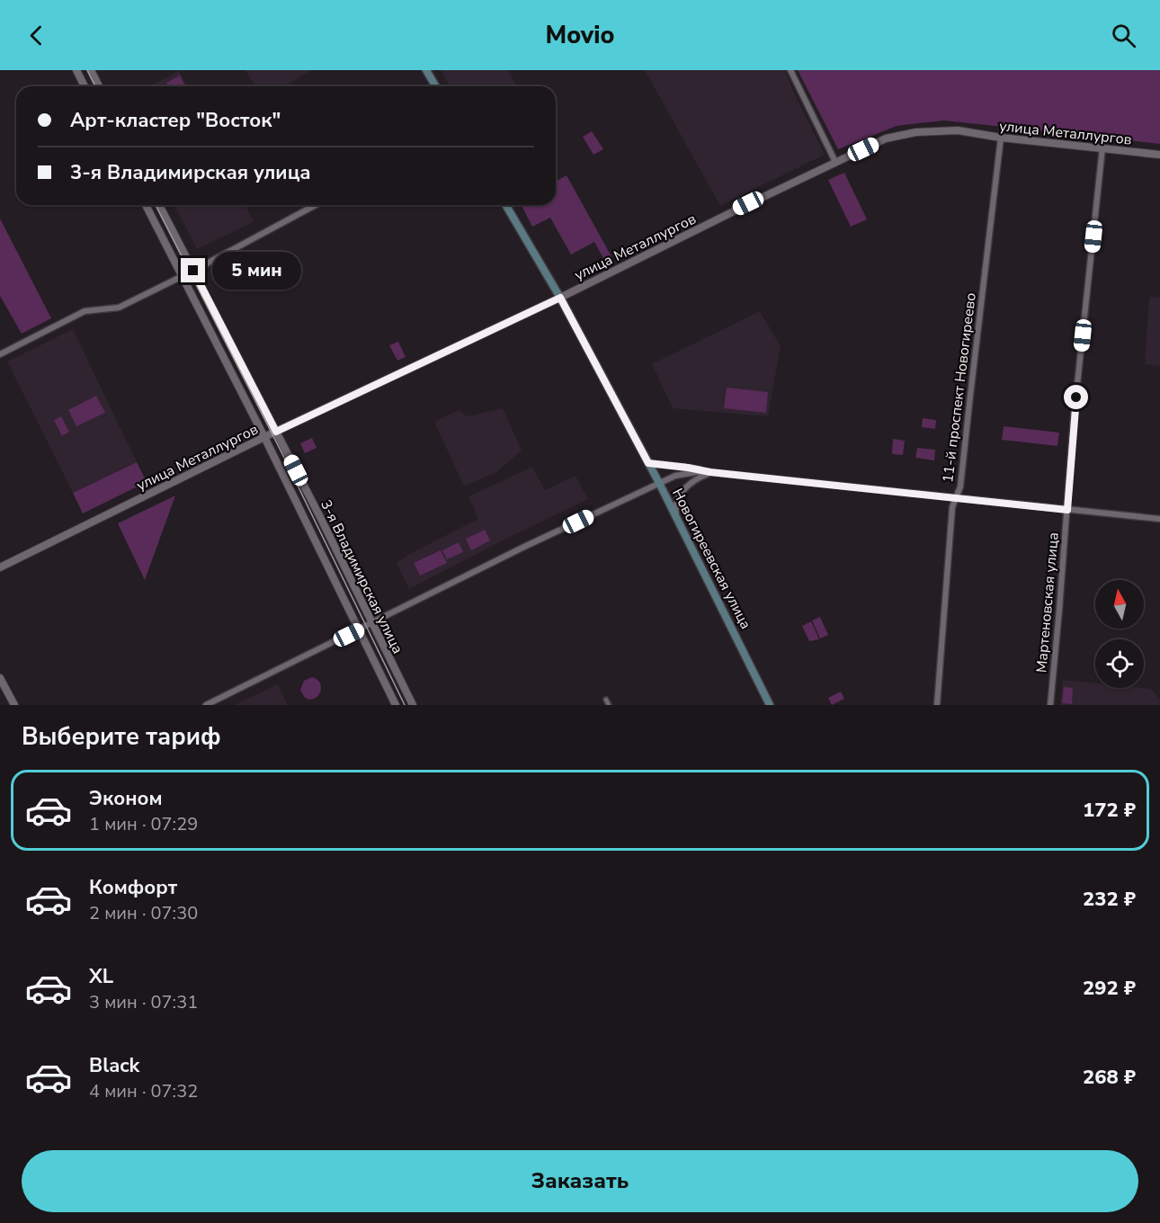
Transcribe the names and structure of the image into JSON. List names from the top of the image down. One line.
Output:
{"streets":{"main road":["Новогиреевская улица"],"street":["улица Металлургов","11-й проспект Новогиреево","3-я Владимирская улица","Мартеновская улица"]},"crossings":[["улица Металлургов","11-й проспект Новогиреево"],["улица Металлургов","Новогиреевская улица"],["улица Металлургов","3-я Владимирская улица"],["улица Металлургов","Мартеновская улица"]],"north":"top","page":{"header":"Movio","banner":["Арт-кластер \"Восток\"","3-я Владимирская улица"],"bubble":"5 мин","heading":"Выберите тариф","list":[{"name":"Эконом","note":"1 мин · 07:29","value":"172 ₽"},{"name":"Комфорт","note":"2 мин · 07:30","value":"232 ₽"},{"name":"XL","note":"3 мин · 07:31","value":"292 ₽"},{"name":"Black","note":"4 мин · 07:32","value":"268 ₽"}],"buttons":"Заказать"}}
